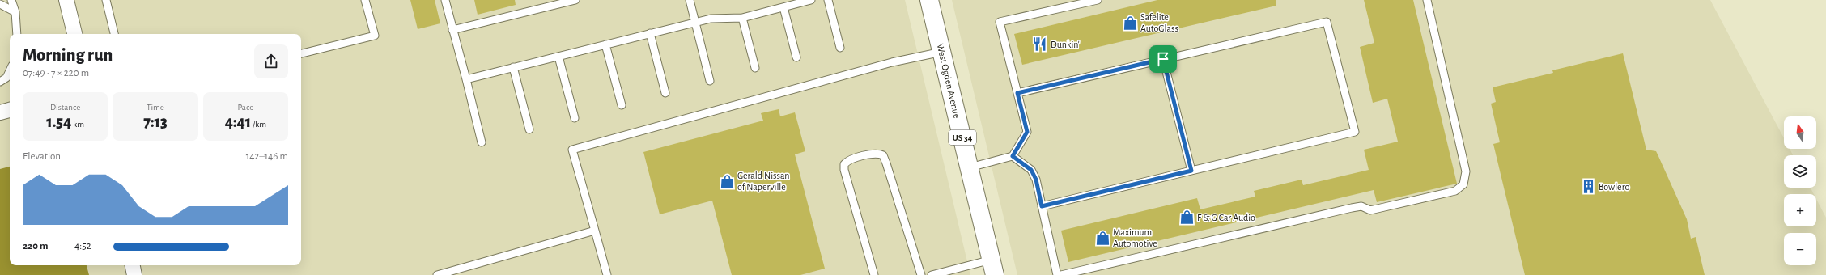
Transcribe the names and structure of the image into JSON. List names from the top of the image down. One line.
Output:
{"streets":{"main road":["West Ogden Avenue","US 34"]},"places":{"shop":["Safelite AutoGlass","Gerald Nissan of Naperville","F & G Car Audio","Maximum Automotive"],"restaurant":["Dunkin'"],"building":["Bowlero"]},"north":"top","page":{"heading":["Morning run","07:49 · 7 × 220 m"],"stats":[["Distance","1.54 km"],["Time","7:13"],["Pace","4:41 /km"]],"map_buttons":["+","−"],"chart":["Elevation","142–146 m"],"list":[{"name":"220 m","note":"4:52"}]}}
